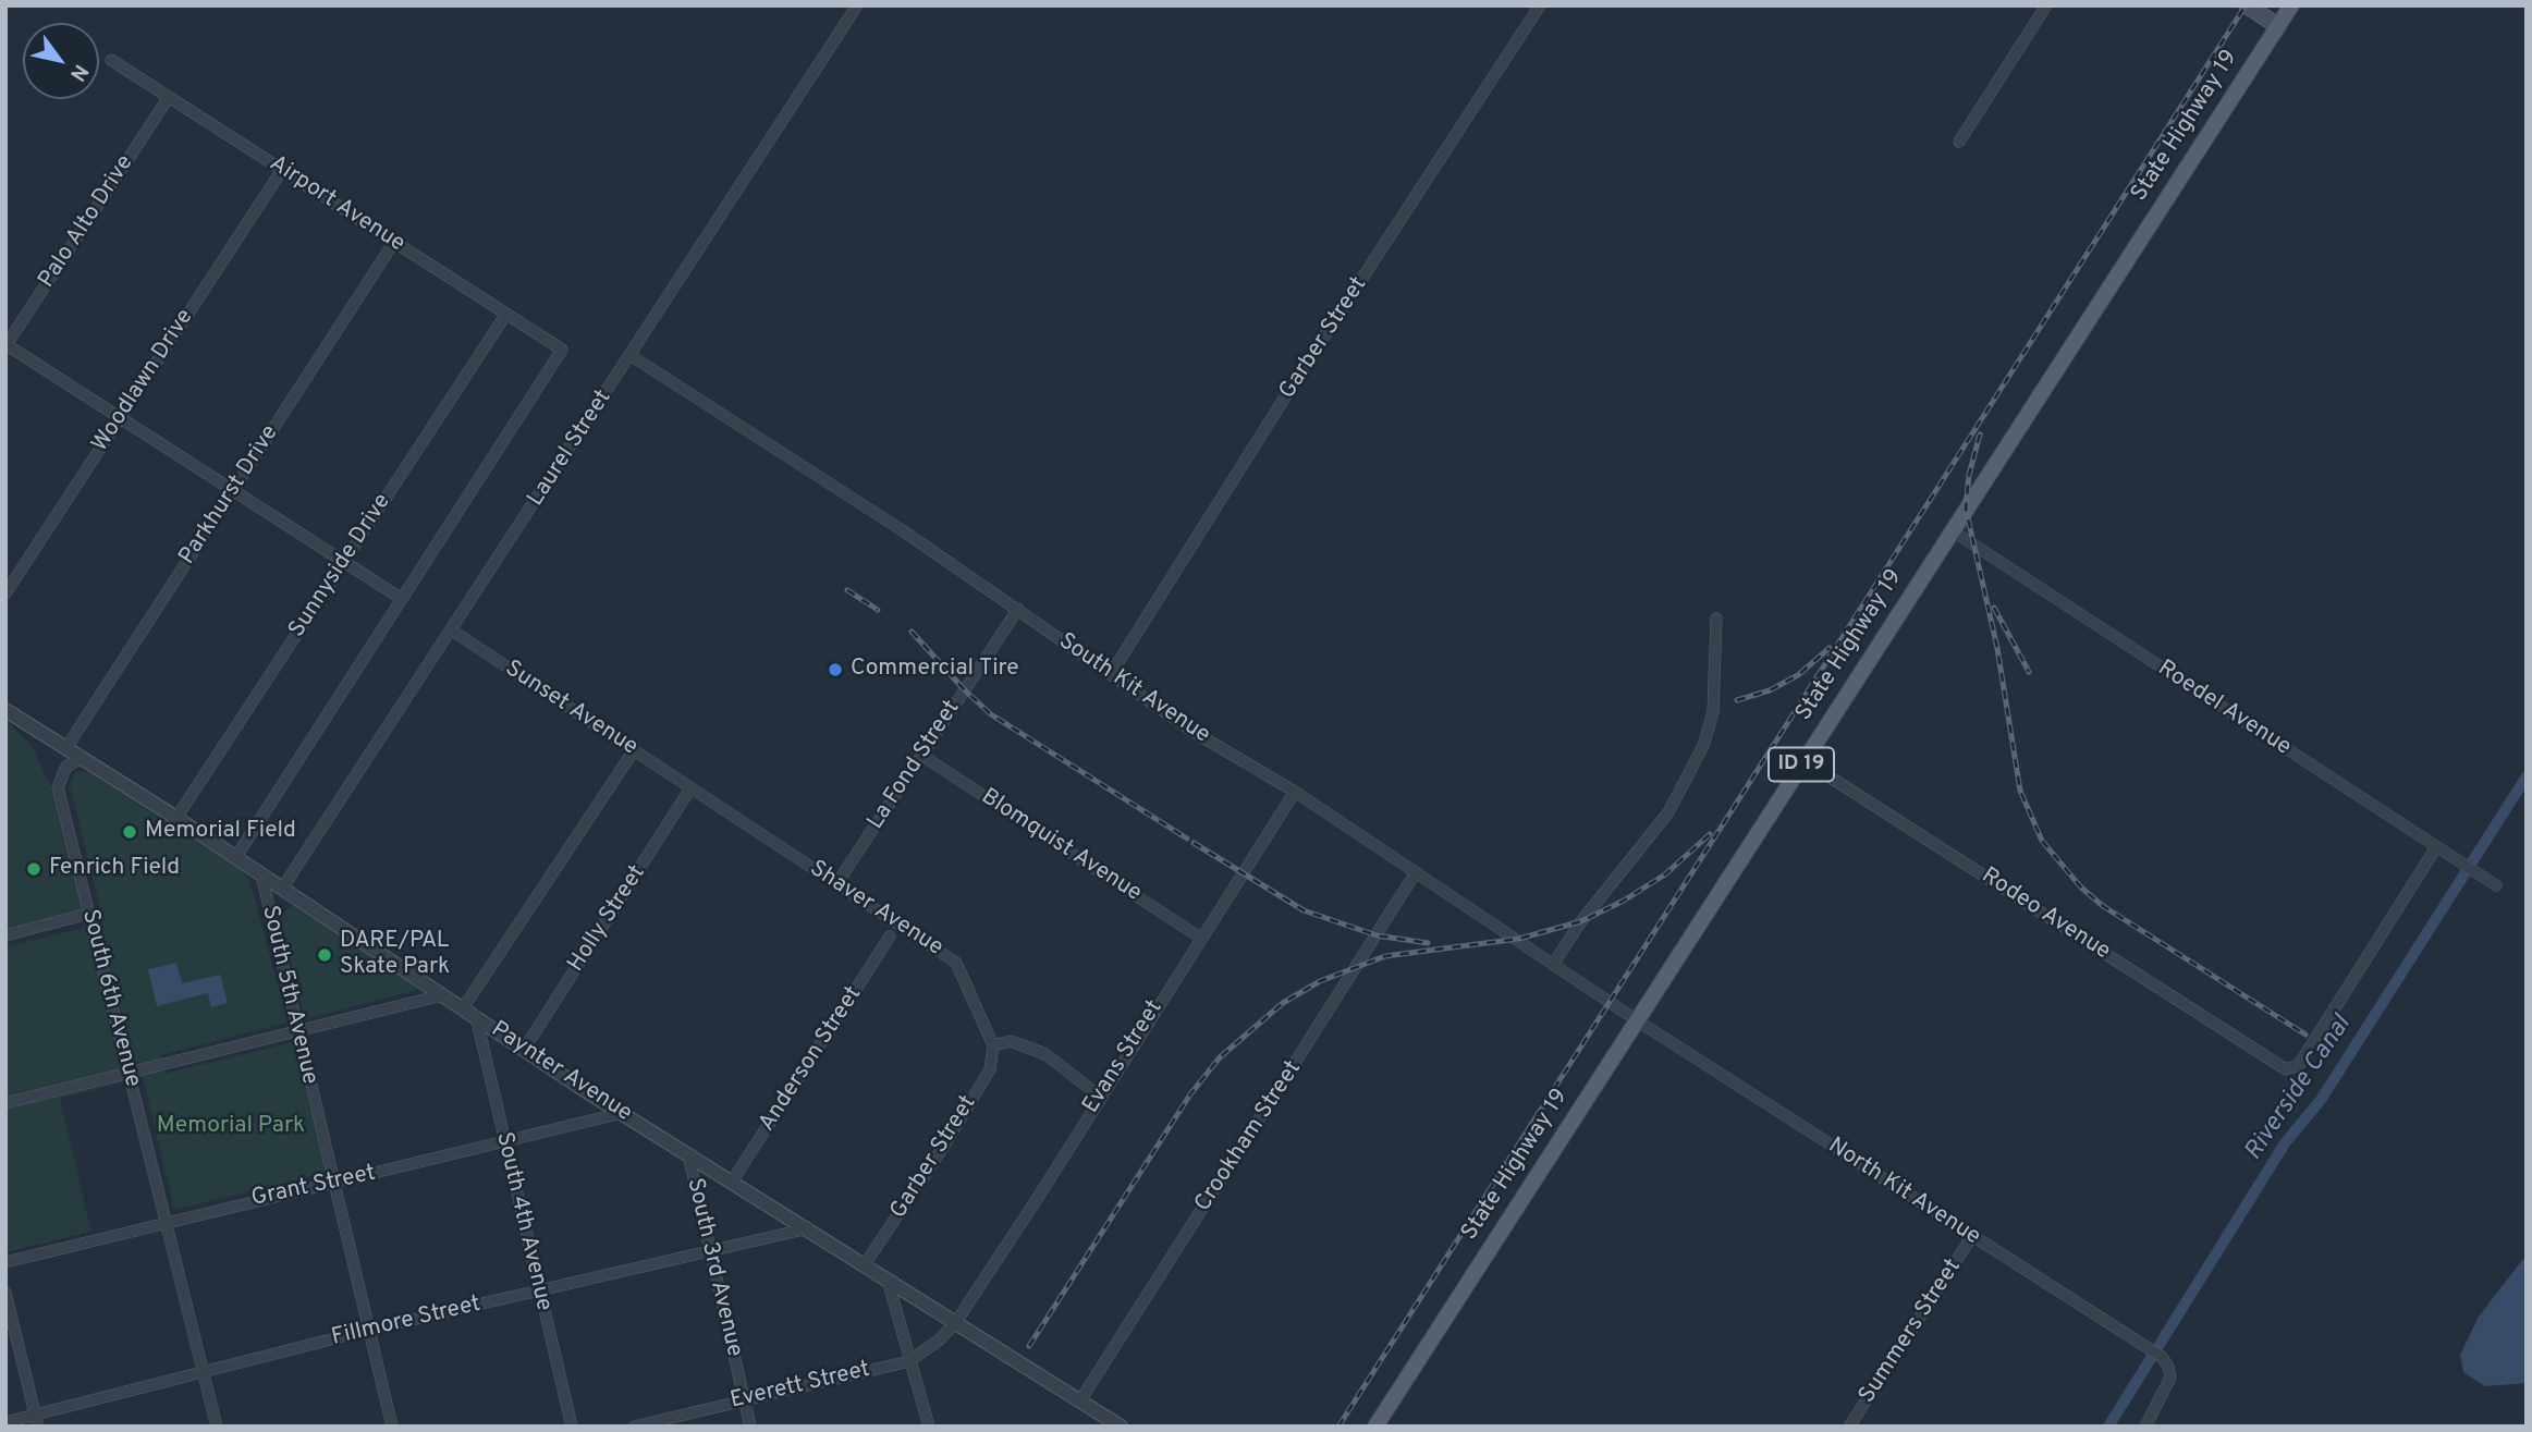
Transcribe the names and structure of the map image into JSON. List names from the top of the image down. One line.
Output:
{"streets":{"main road":["State Highway 19","ID 19"],"street":["Airport Avenue","Palo Alto Drive","Garber Street","Woodlawn Drive","Laurel Street","Parkhurst Drive","Sunnyside Drive","South Kit Avenue","Sunset Avenue","Roedel Avenue","La Fond Street","Blomquist Avenue","Shaver Avenue","Rodeo Avenue","Holly Street","South 5th Avenue","South 6th Avenue","Evans Street","Anderson Street","Paynter Avenue","Crookham Street","Grant Street","North Kit Avenue","South 4th Avenue","South 3rd Avenue","Fillmore Street","Summers Street","Everett Street"]},"crossings":[["State Highway 19","South Kit Avenue"],["State Highway 19","Roedel Avenue"],["State Highway 19","Rodeo Avenue"],["State Highway 19","North Kit Avenue"],["Airport Avenue","Palo Alto Drive"],["Airport Avenue","Woodlawn Drive"],["Airport Avenue","Parkhurst Drive"],["Airport Avenue","Sunnyside Drive"],["Garber Street","South Kit Avenue"],["Garber Street","Shaver Avenue"],["Garber Street","Paynter Avenue"],["Laurel Street","South Kit Avenue"],["Laurel Street","Sunset Avenue"],["Laurel Street","Paynter Avenue"],["Parkhurst Drive","Paynter Avenue"],["Sunnyside Drive","Paynter Avenue"],["South Kit Avenue","La Fond Street"],["South Kit Avenue","Evans Street"],["South Kit Avenue","Crookham Street"],["South Kit Avenue","North Kit Avenue"],["Sunset Avenue","Shaver Avenue"],["Sunset Avenue","Holly Street"],["Roedel Avenue","Rodeo Avenue"],["La Fond Street","Blomquist Avenue"],["La Fond Street","Shaver Avenue"],["Blomquist Avenue","Evans Street"],["Shaver Avenue","Holly Street"],["Holly Street","Paynter Avenue"],["South 5th Avenue","Paynter Avenue"],["South 5th Avenue","Grant Street"],["South 5th Avenue","Fillmore Street"],["South 6th Avenue","Paynter Avenue"],["South 6th Avenue","Grant Street"],["South 6th Avenue","Fillmore Street"],["Evans Street","Paynter Avenue"],["Evans Street","Everett Street"],["Anderson Street","Paynter Avenue"],["Paynter Avenue","Crookham Street"],["Paynter Avenue","Grant Street"],["Paynter Avenue","South 4th Avenue"],["Paynter Avenue","South 3rd Avenue"],["Paynter Avenue","Fillmore Street"],["Paynter Avenue","Everett Street"],["Grant Street","South 4th Avenue"],["North Kit Avenue","Summers Street"],["South 4th Avenue","Fillmore Street"],["South 3rd Avenue","Fillmore Street"],["South 3rd Avenue","Everett Street"]],"water":["Riverside Canal"],"parks":["Memorial Park"],"places":["Commercial Tire","Memorial Field","Fenrich Field","DARE/PAL Skate Park"],"north":"bottom right"}
